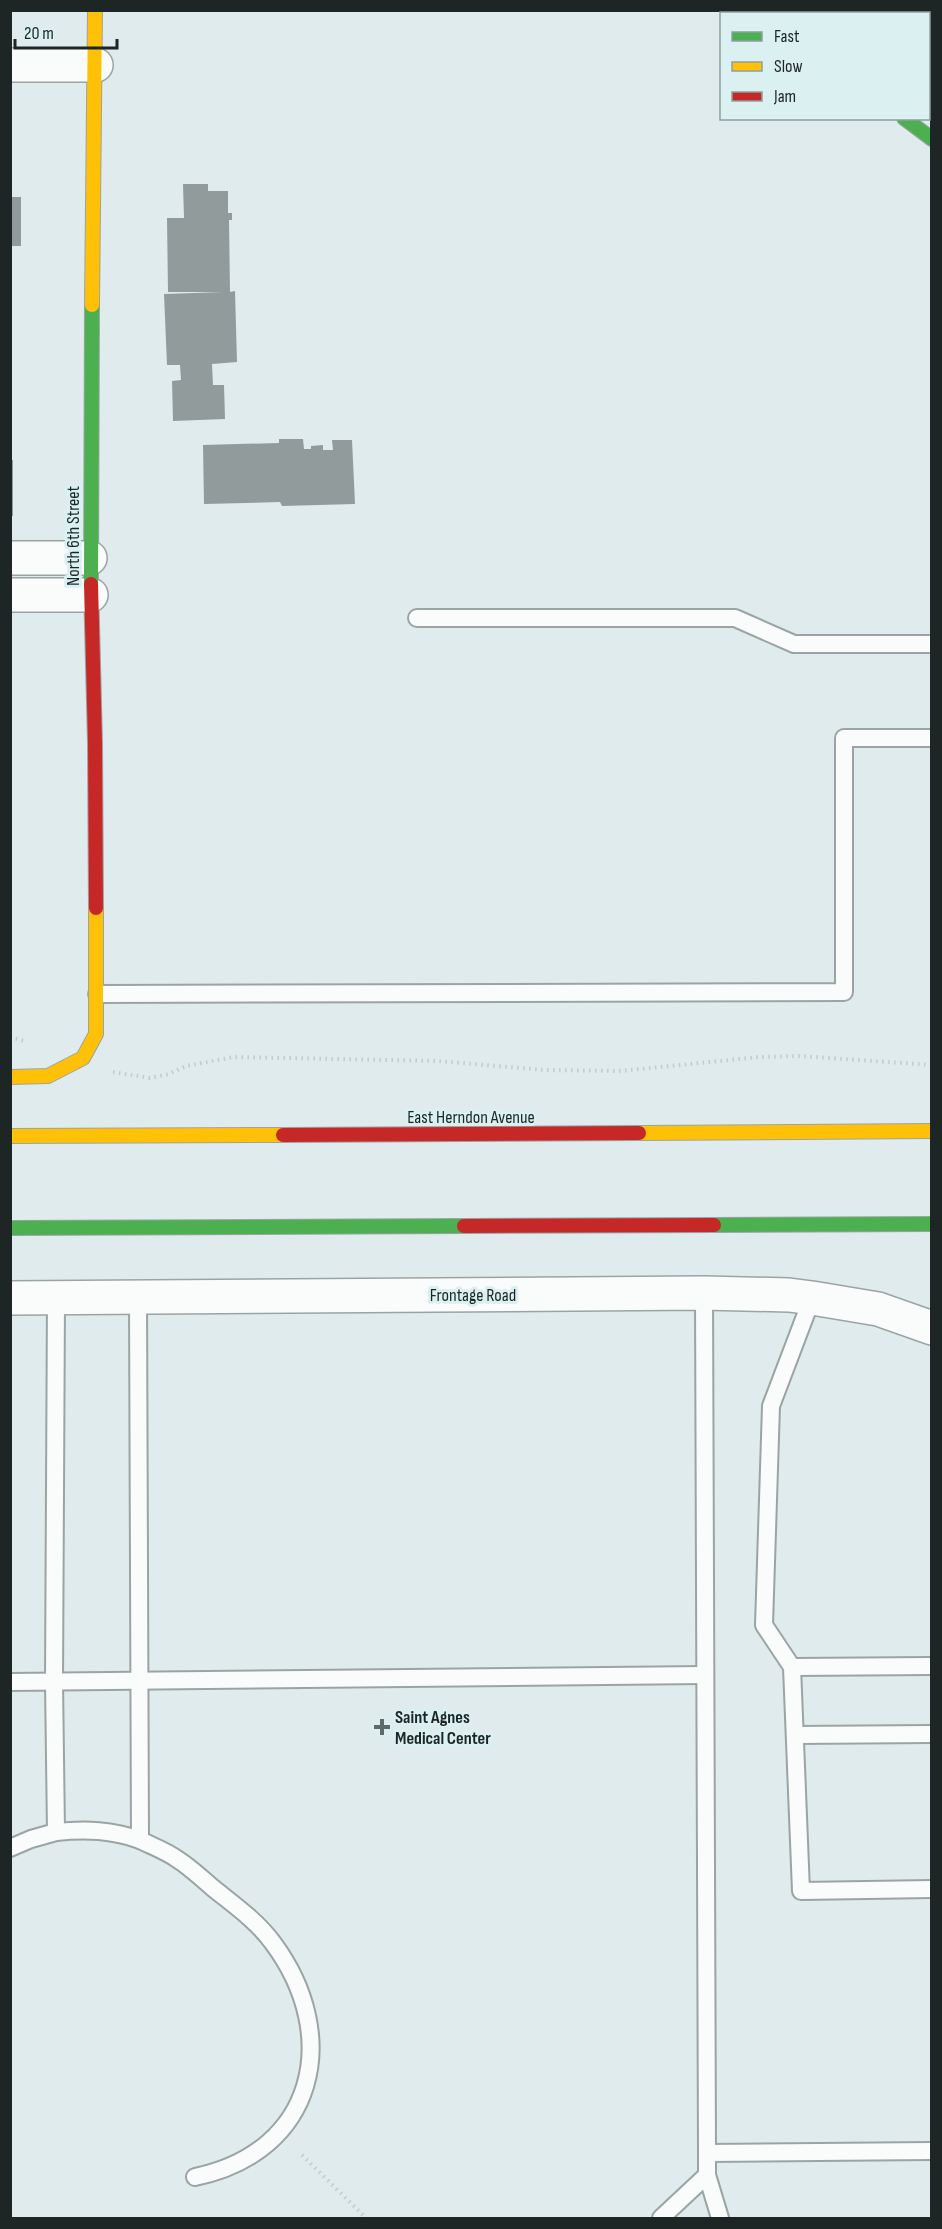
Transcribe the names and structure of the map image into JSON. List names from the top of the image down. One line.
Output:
{"streets":{"main road":["North 6th Street","East Herndon Avenue"],"street":["Frontage Road"]},"places":{"health":["Saint Agnes Medical Center"]},"legend":["Fast","Slow","Jam"],"scale_bar":"20 m"}
